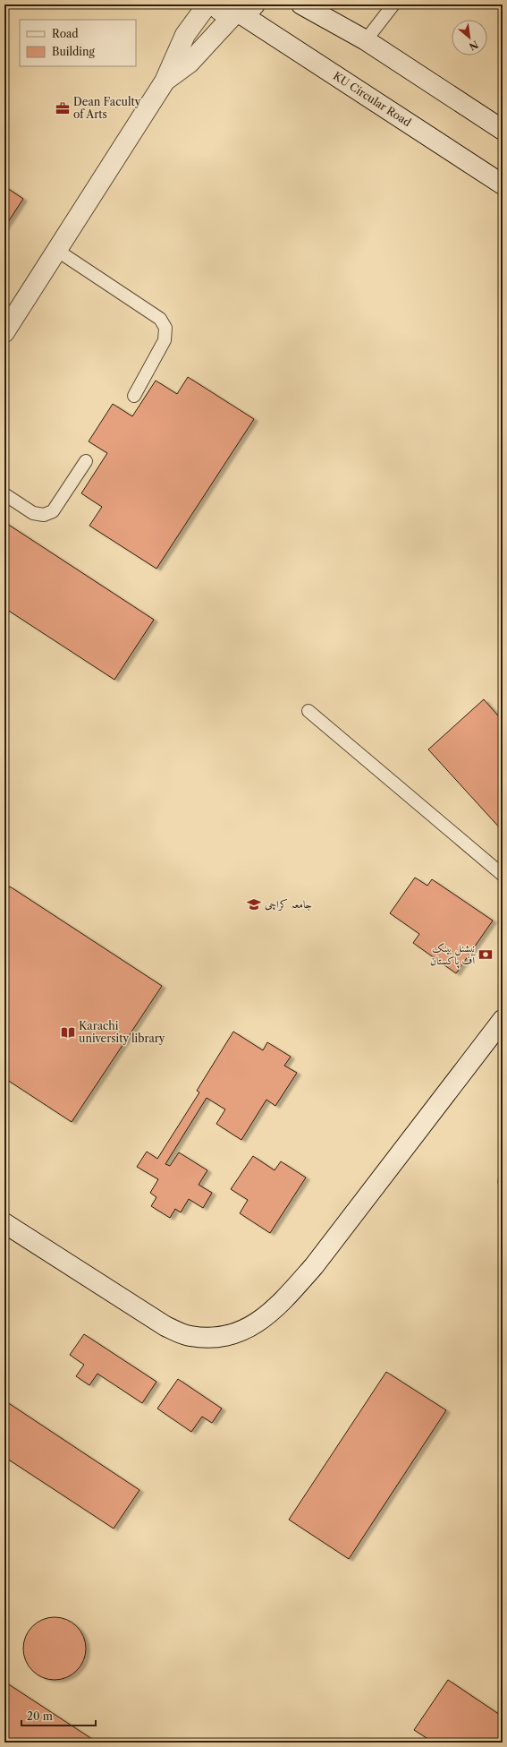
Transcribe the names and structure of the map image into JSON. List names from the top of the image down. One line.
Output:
{"streets":{"street":["KU Circular Road"]},"places":{"office":["Dean Faculty of Arts"],"school or university":["جامعہ کراچی"],"bank":["نیشنل بینک آف پاکستان"],"library":["Karachi university library"]},"legend":["Road","Building"],"scale_bar":"20 m","north":"bottom right"}
